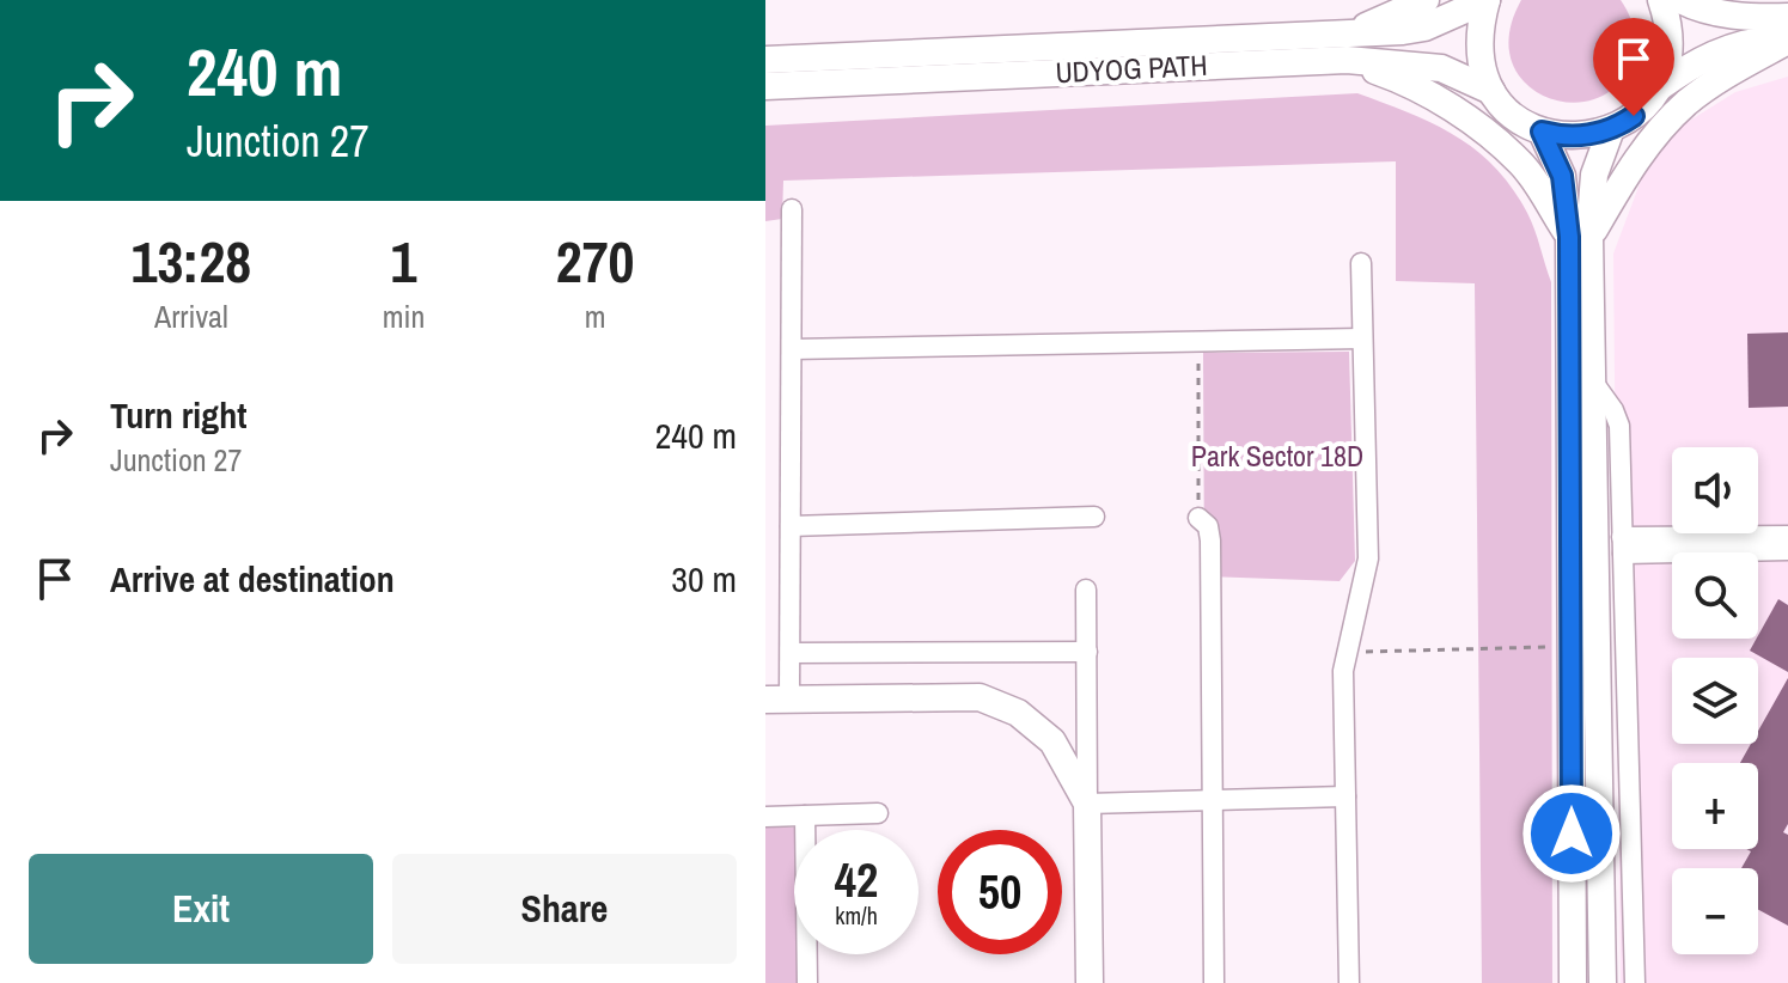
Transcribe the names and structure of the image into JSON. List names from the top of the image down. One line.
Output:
{"streets":{"main road":["UDYOG PATH"]},"parks":["Park Sector 18D"],"page":{"turn":["240 m","Junction 27"],"eta":["13:28","Arrival","1","min","270","m"],"list":[{"name":"Turn right","note":"Junction 27","value":"240 m"},{"name":"Arrive at destination","value":"30 m"}],"map_buttons":["+","−"],"speed":"42 km/h","limit":"50","buttons":["Exit","Share"]}}
